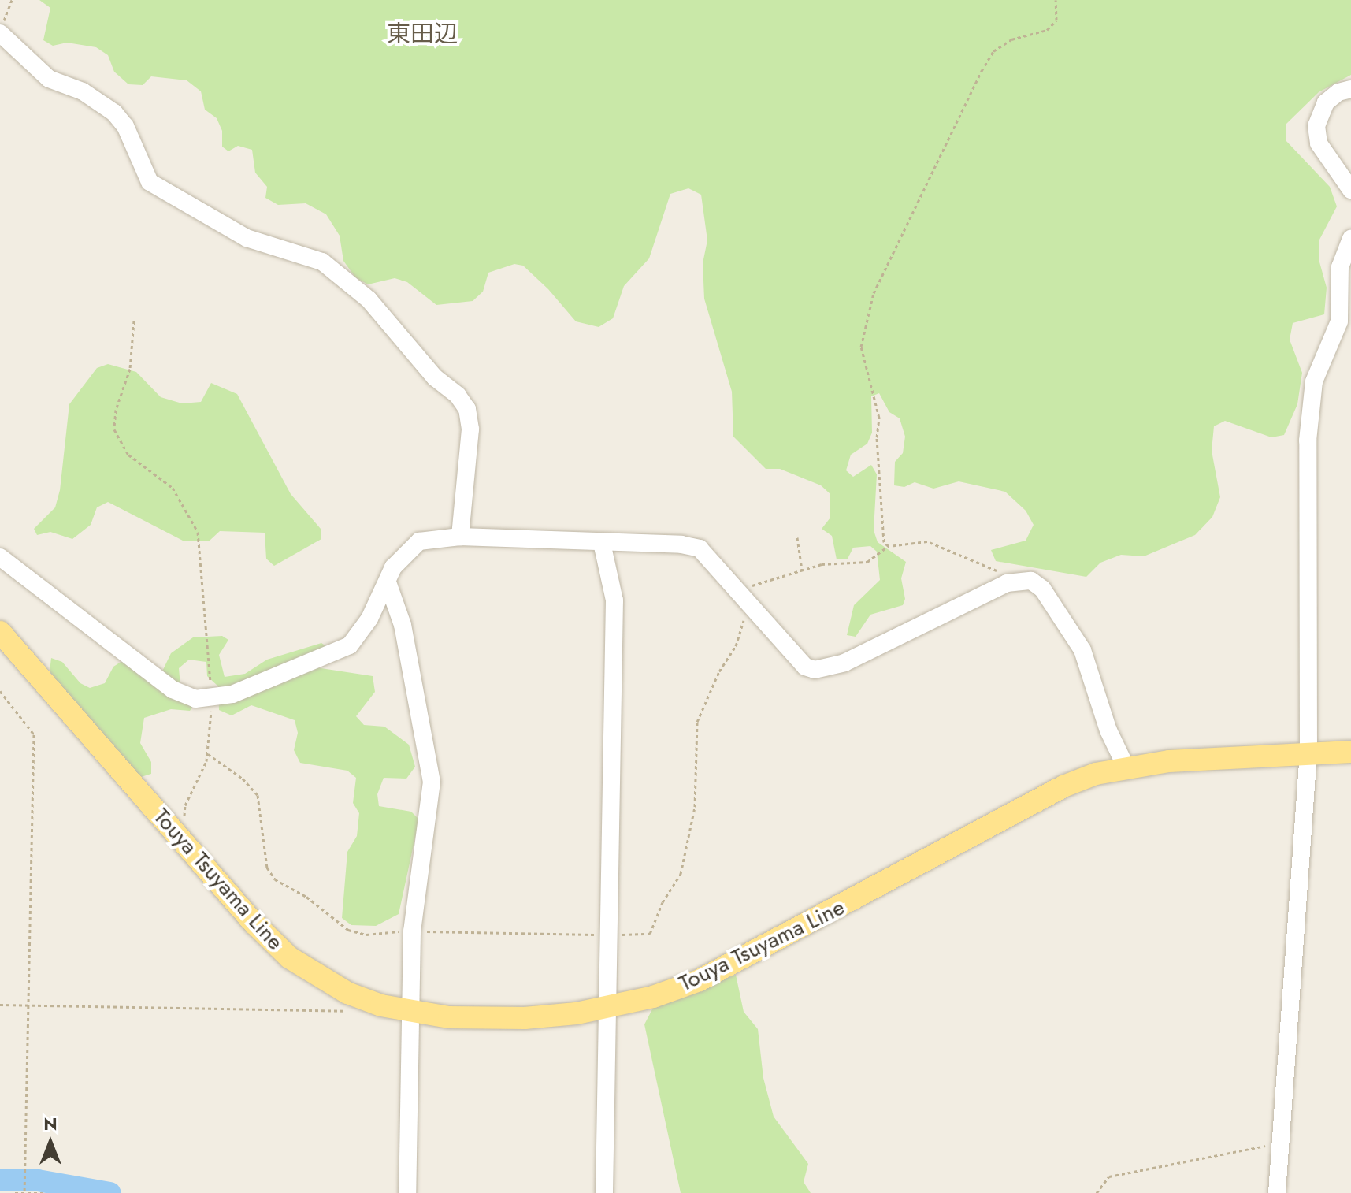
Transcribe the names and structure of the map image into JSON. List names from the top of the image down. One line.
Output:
{"streets":{"main road":["Touya Tsuyama Line"]},"districts":["東田辺"],"north":"top"}
